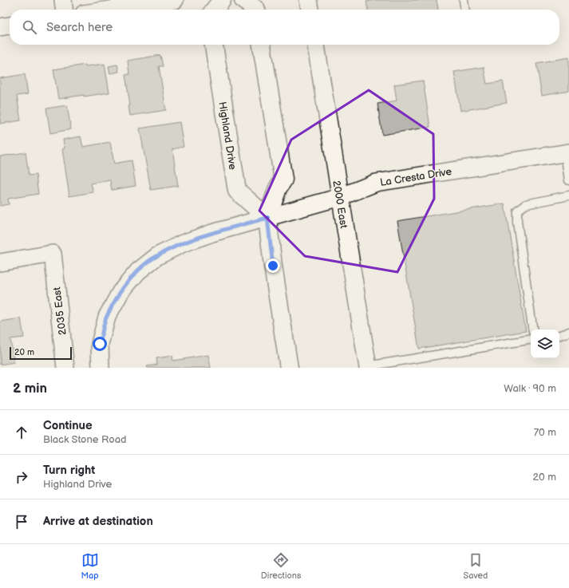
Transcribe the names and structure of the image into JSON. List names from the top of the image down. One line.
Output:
{"streets":{"main road":["Highland Drive"],"street":["La Cresta Drive","2000 East","2035 East"]},"crossings":[["Highland Drive","La Cresta Drive"],["La Cresta Drive","2000 East"]],"scale_bar":"20 m","page":{"search":"Search here","scale":"20 m","heading":["2 min","Walk · 90 m"],"list":[["Continue","Black Stone Road","70 m"],["Turn right","Highland Drive","20 m"],"Arrive at destination"],"nav":["Map","Directions","Saved"]}}
